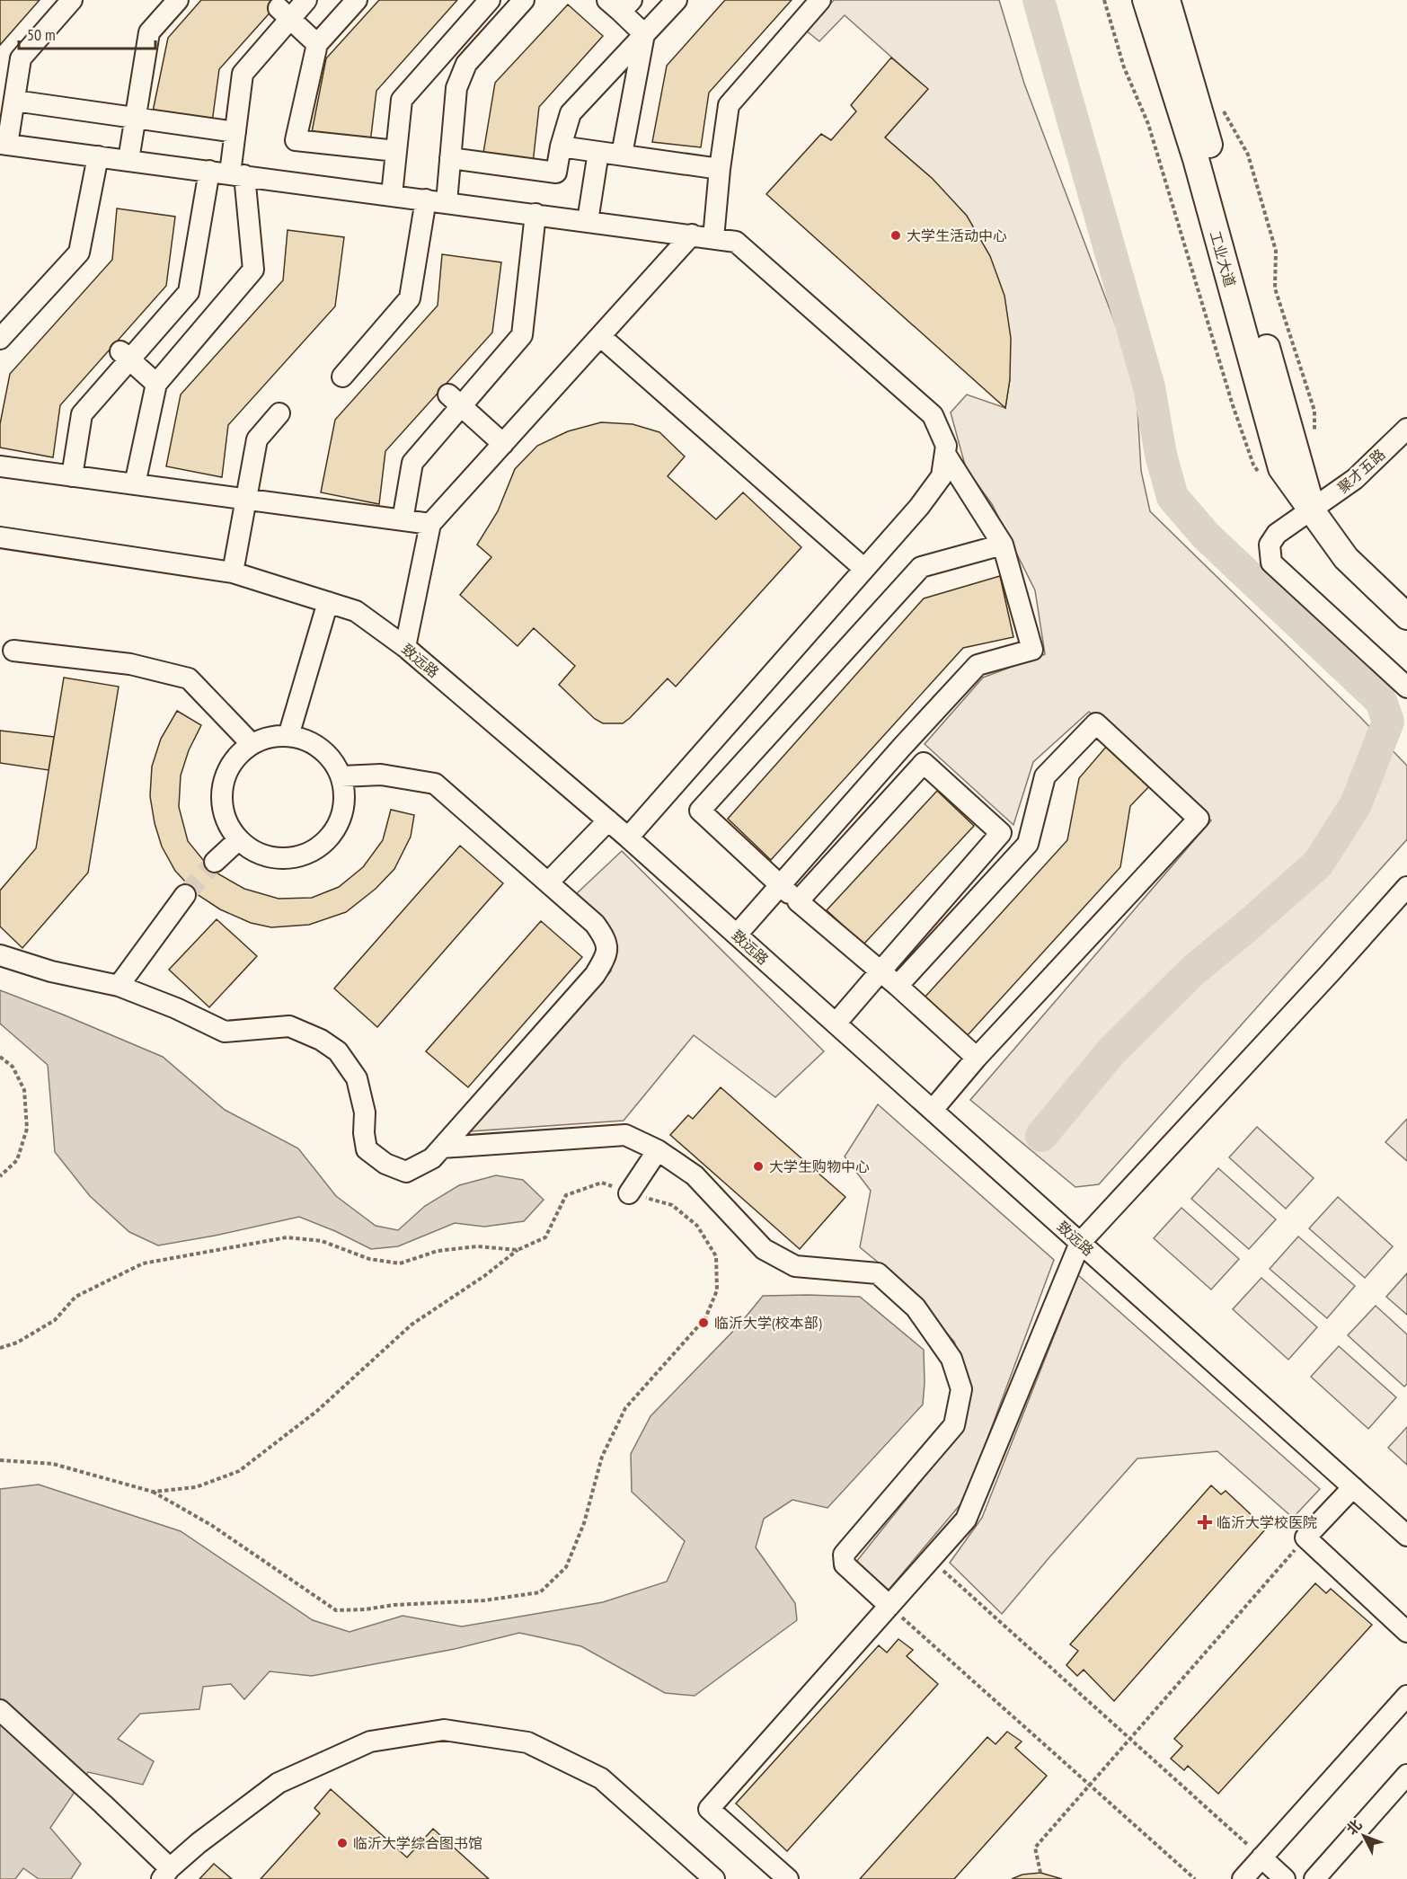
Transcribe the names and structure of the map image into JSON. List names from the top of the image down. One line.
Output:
{"streets":{"main road":["工业大道"],"street":["聚才五路","致远路"]},"crossings":[["工业大道","聚才五路"]],"places":{"other":["大学生活动中心","大学生购物中心","临沂大学(校本部)","临沂大学综合图书馆"],"health":["临沂大学校医院"]},"scale_bar":"50 m","north":"top left"}
